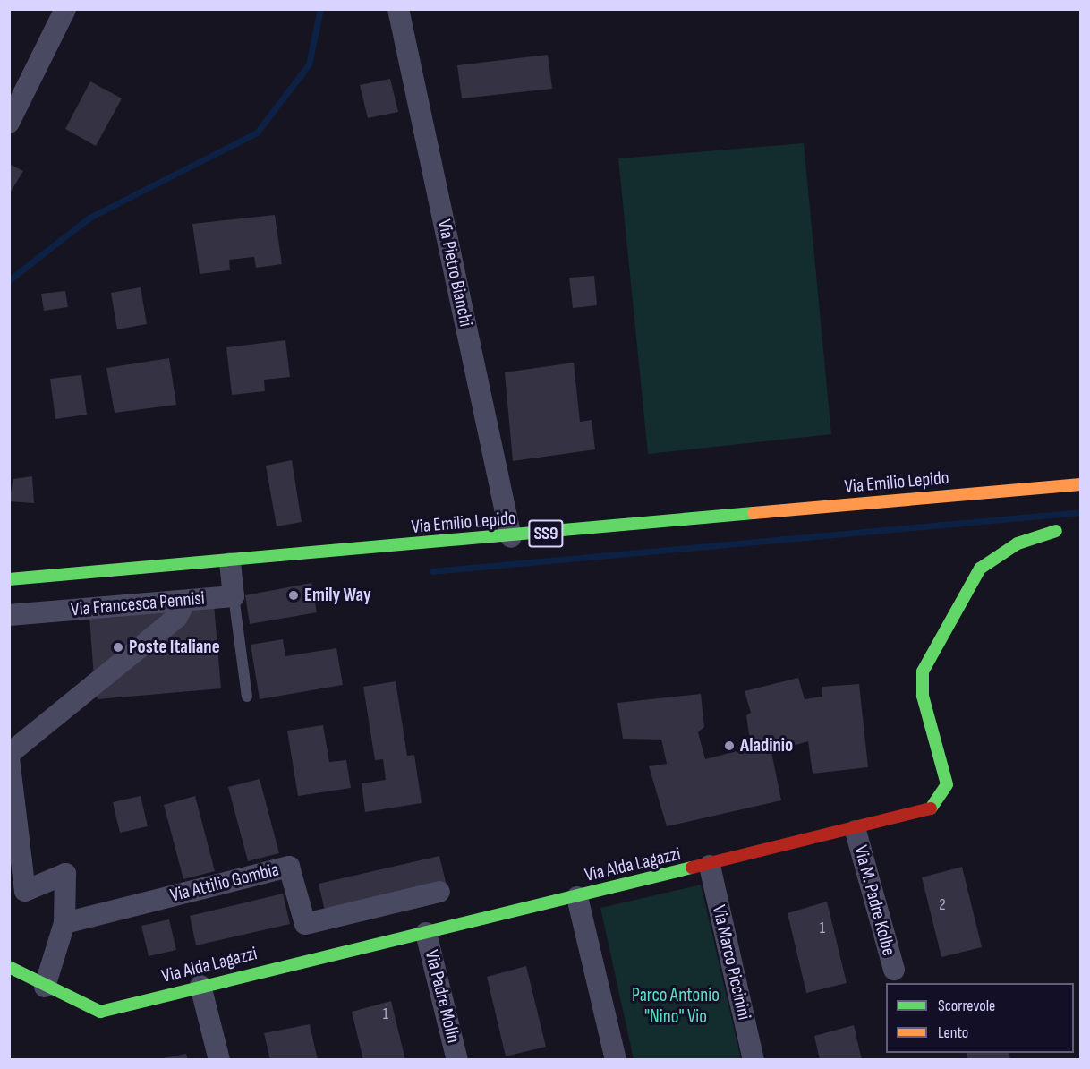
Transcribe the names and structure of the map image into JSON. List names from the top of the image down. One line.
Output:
{"streets":{"street":["Via Pietro Bianchi","Via Emilio Lepido","SS9","Via Francesca Pennisi","Via Alda Lagazzi","Via Attilio Gombia","Via M. Padre Kolbe","Via Marco Piccinini","Via Padre Molin"]},"crossings":[["Via Pietro Bianchi","Via Emilio Lepido"],["Via Alda Lagazzi","Via M. Padre Kolbe"],["Via Alda Lagazzi","Via Marco Piccinini"],["Via Alda Lagazzi","Via Padre Molin"]],"parks":["Parco Antonio \"Nino\" Vio"],"places":["Emily Way","Poste Italiane","Aladinio"],"house_numbers":["2","1","1"],"legend":["Scorrevole","Lento"]}
